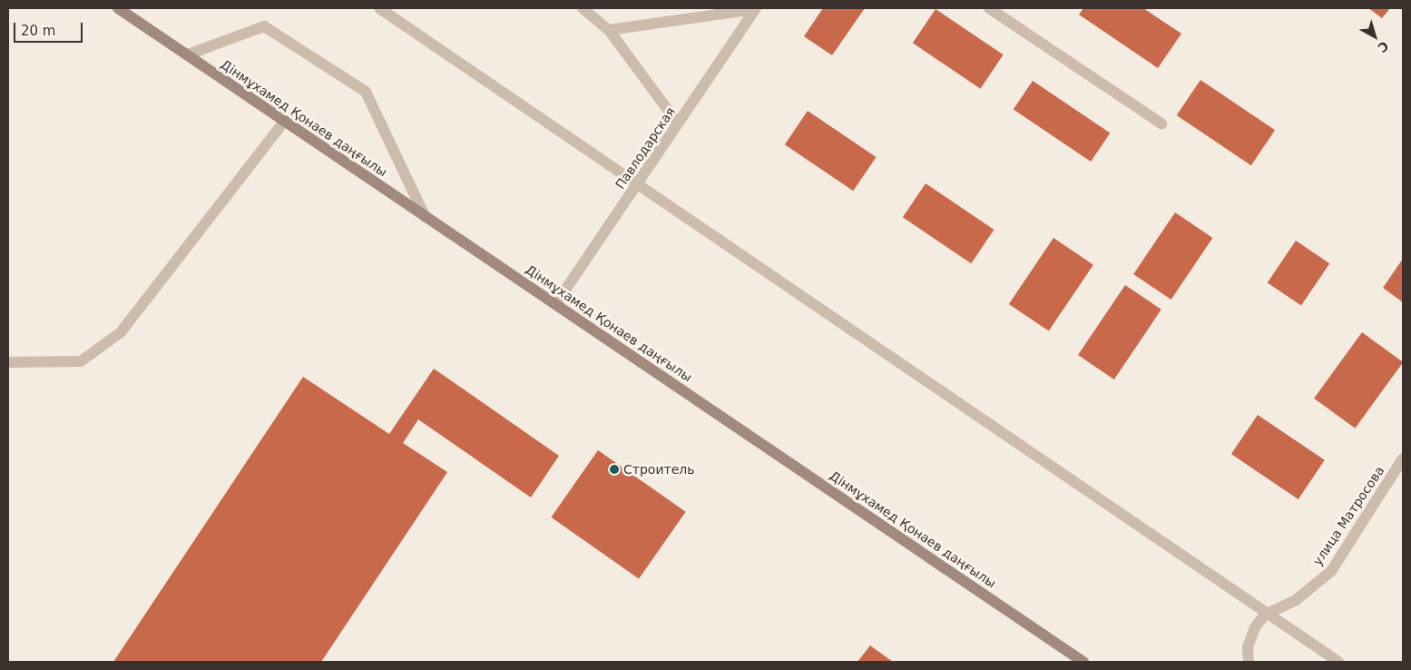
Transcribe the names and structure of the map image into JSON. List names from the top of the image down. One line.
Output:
{"streets":{"street":["Дінмұхамед Қонаев даңғылы","Павлодарская","улица Матросова"]},"crossings":[["Дінмұхамед Қонаев даңғылы","Павлодарская"]],"places":["Строитель"],"scale_bar":"20 m","north":"bottom right"}
